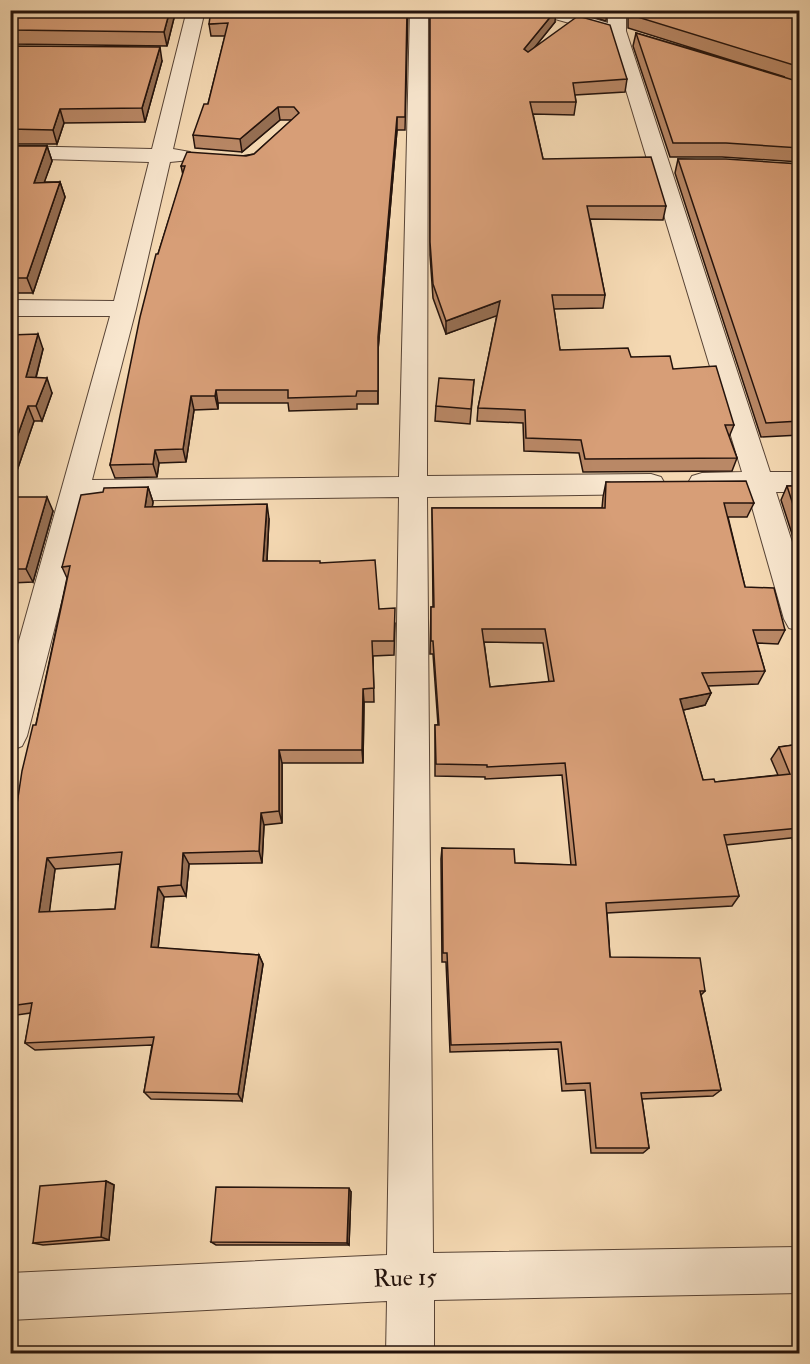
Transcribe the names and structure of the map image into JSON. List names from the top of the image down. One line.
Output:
{"streets":{"street":["Rue 15"]}}
